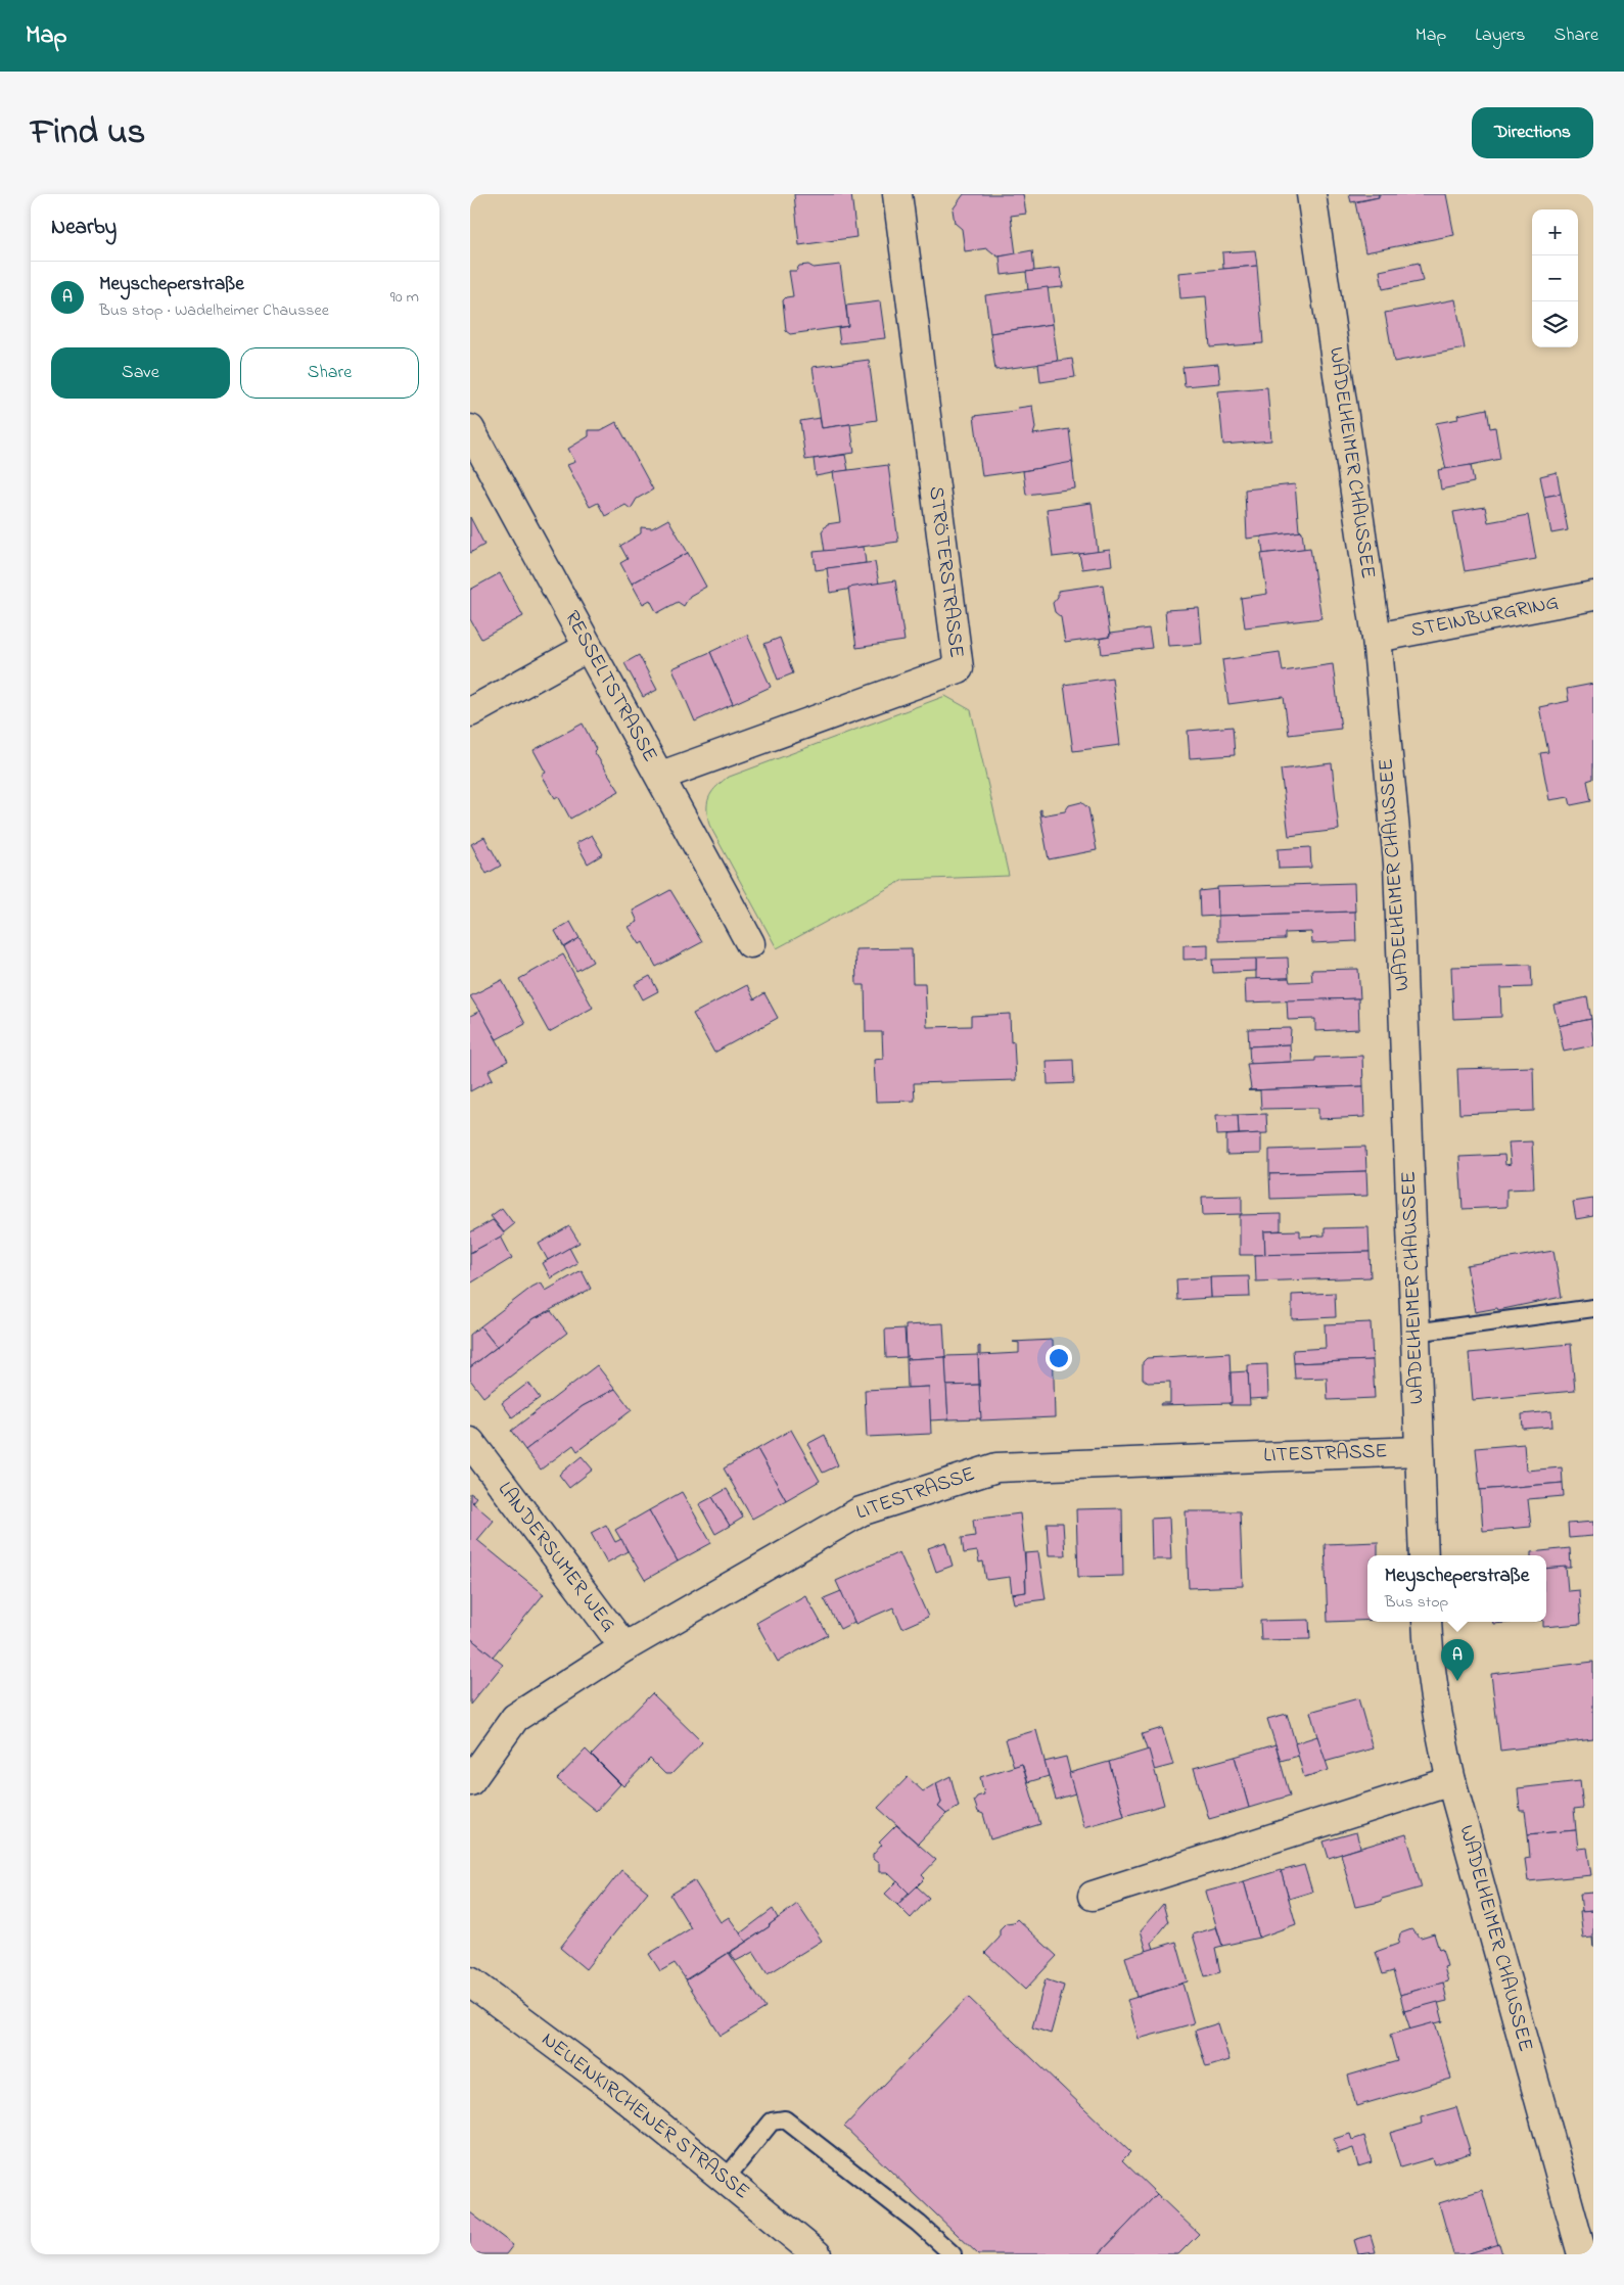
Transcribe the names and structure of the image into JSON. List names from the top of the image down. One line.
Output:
{"streets":{"street":["WADELHEIMER CHAUSSEE","STRÖTERSTRASSE","STEINBURGRING","RESSELTSTRASSE","LITESTRASSE","LANDERSUMER WEG","NEUENKIRCHENER STRASSE"]},"crossings":[["WADELHEIMER CHAUSSEE","STEINBURGRING"],["WADELHEIMER CHAUSSEE","LITESTRASSE"],["STRÖTERSTRASSE","RESSELTSTRASSE"],["LITESTRASSE","LANDERSUMER WEG"]],"page":{"header":"Map","nav":["Map","Layers","Share"],"title":"Find us","buttons":["Directions",["Save","Share"]],"heading":"Nearby","map_buttons":["+","−"],"list":[{"mark":"A","name":"Meyscheperstraße","note":"Bus stop · Wadelheimer Chaussee","value":"90 m"}],"popup":["Meyscheperstraße","Bus stop"],"pins":"A"}}
